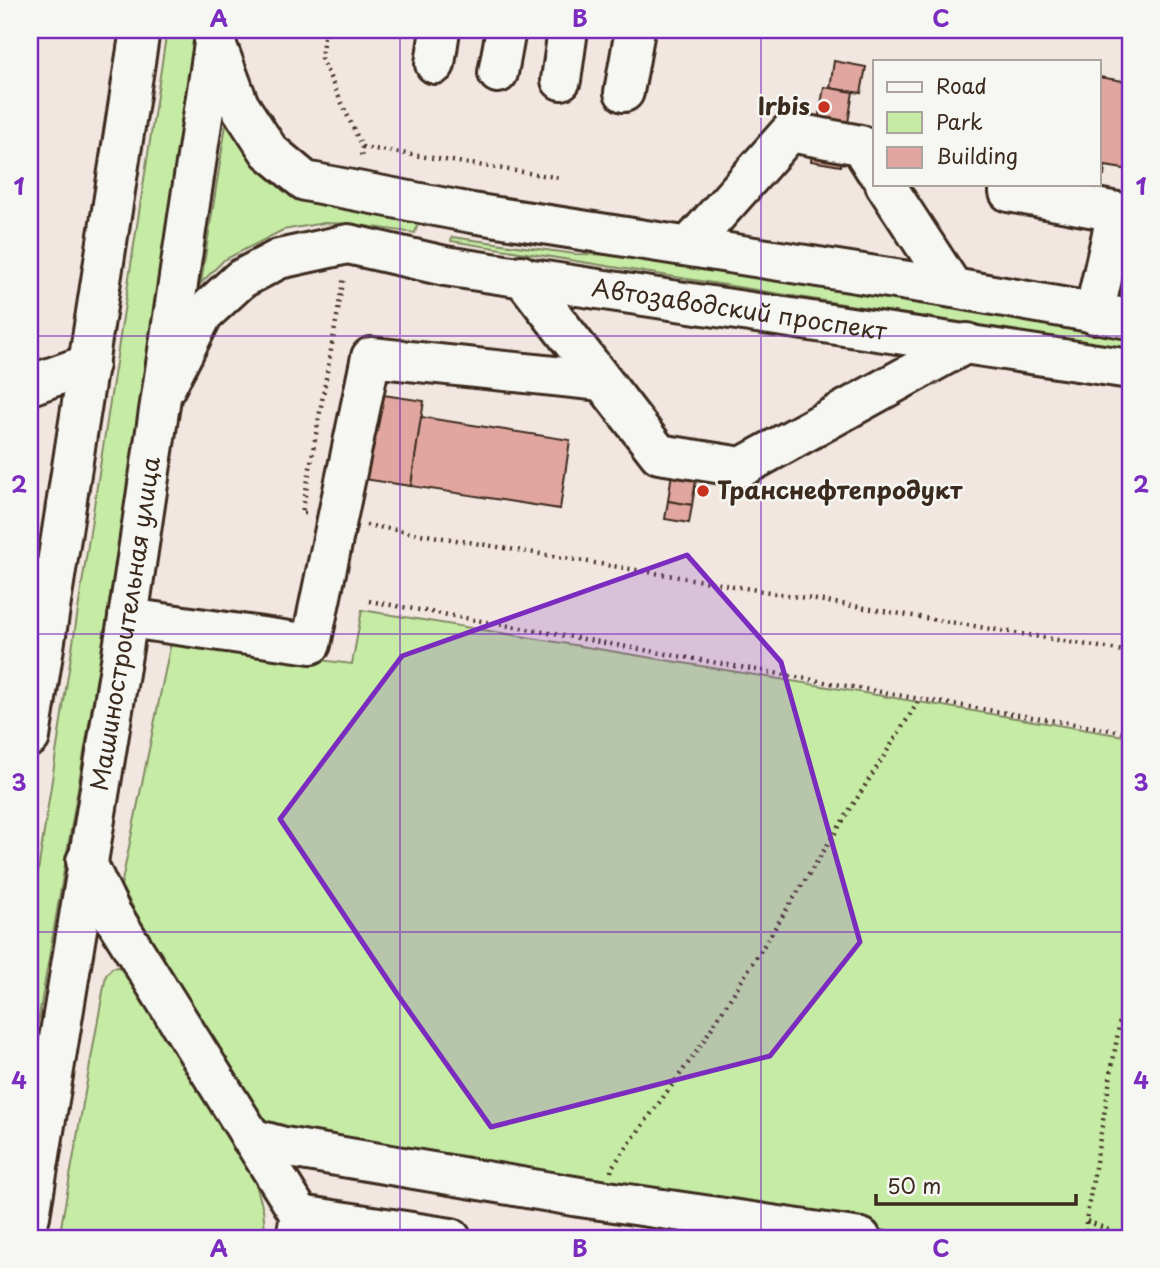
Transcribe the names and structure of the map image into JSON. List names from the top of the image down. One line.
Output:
{"streets":{"street":["Автозаводский проспект","Машиностроительная улица"]},"places":["Irbis","Транснефтепродукт"],"legend":["Road","Park","Building"],"scale_bar":"50 m","grid":{"columns":["A","B","C"],"rows":["1","2","3","4"]}}
